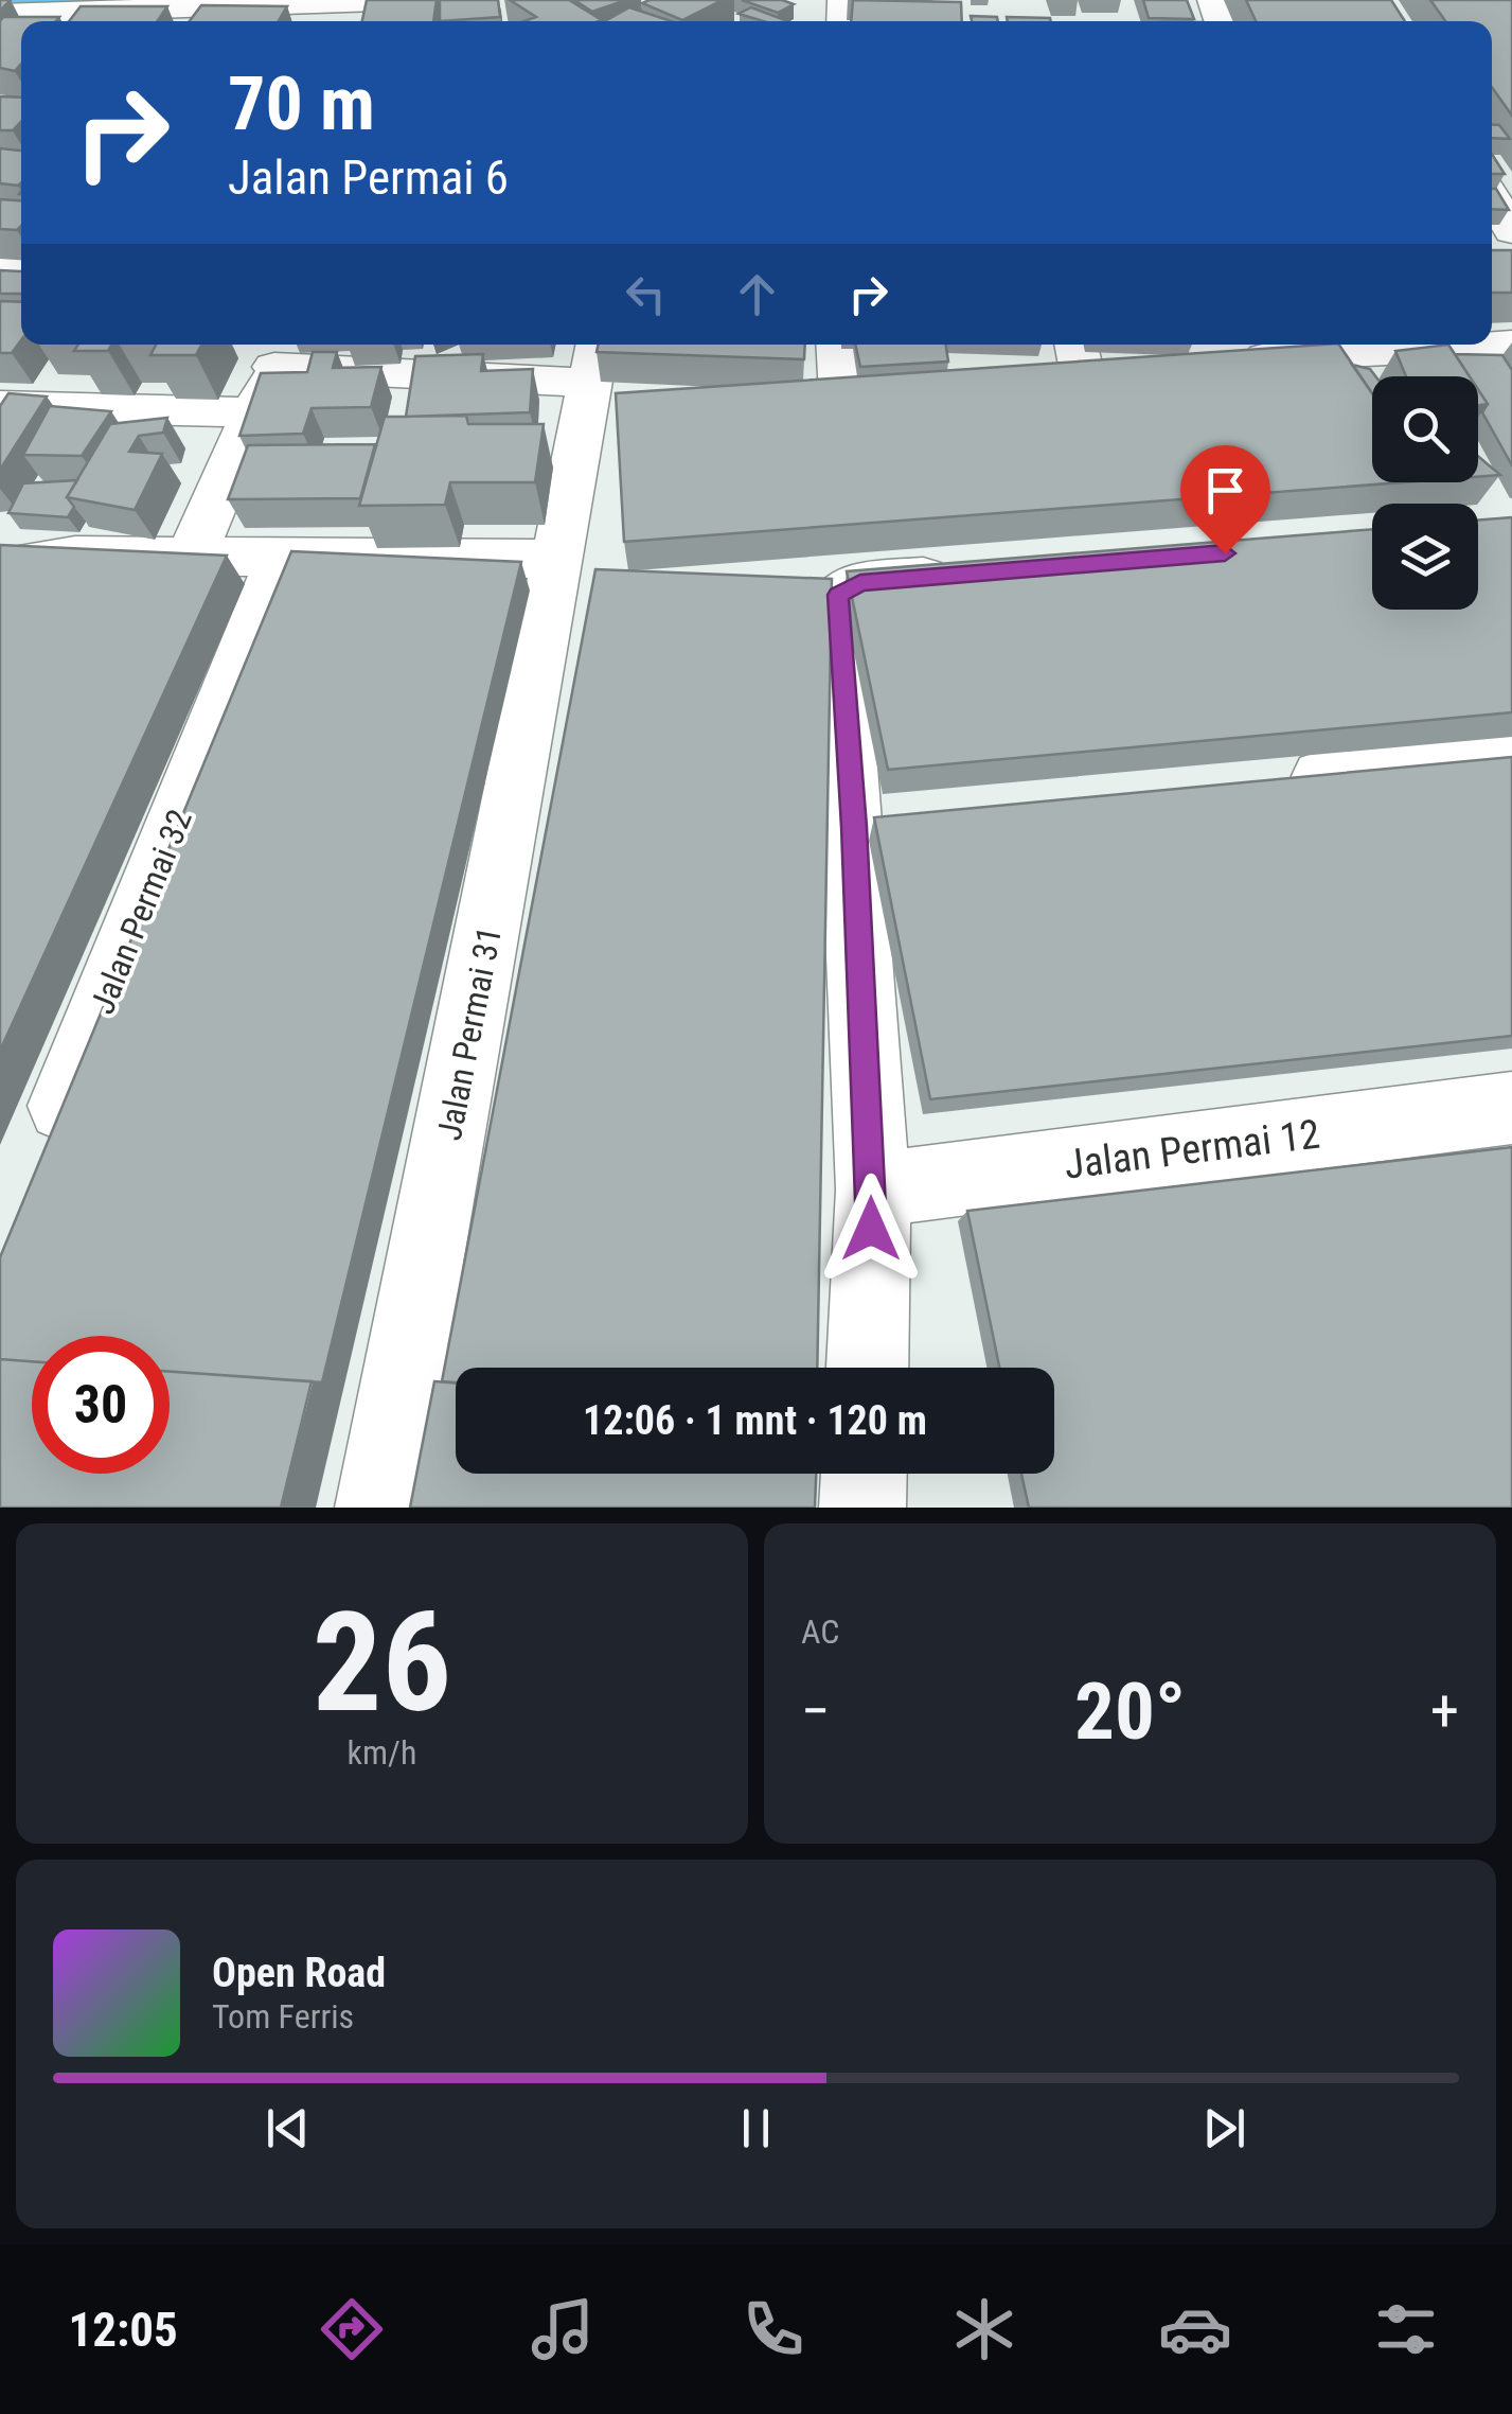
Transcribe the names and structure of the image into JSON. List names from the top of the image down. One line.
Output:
{"streets":{"street":["Jalan Permai 32","Jalan Permai 31","Jalan Permai 12"]},"page":{"turn":["70 m","Jalan Permai 6"],"limit":"30","trip":"12:06 · 1 mnt · 120 m","tile":[["26","km/h"],"AC"],"heat":["−","20°","+"],"song":["Open Road","Tom Ferris"],"tabs":"12:05"}}
